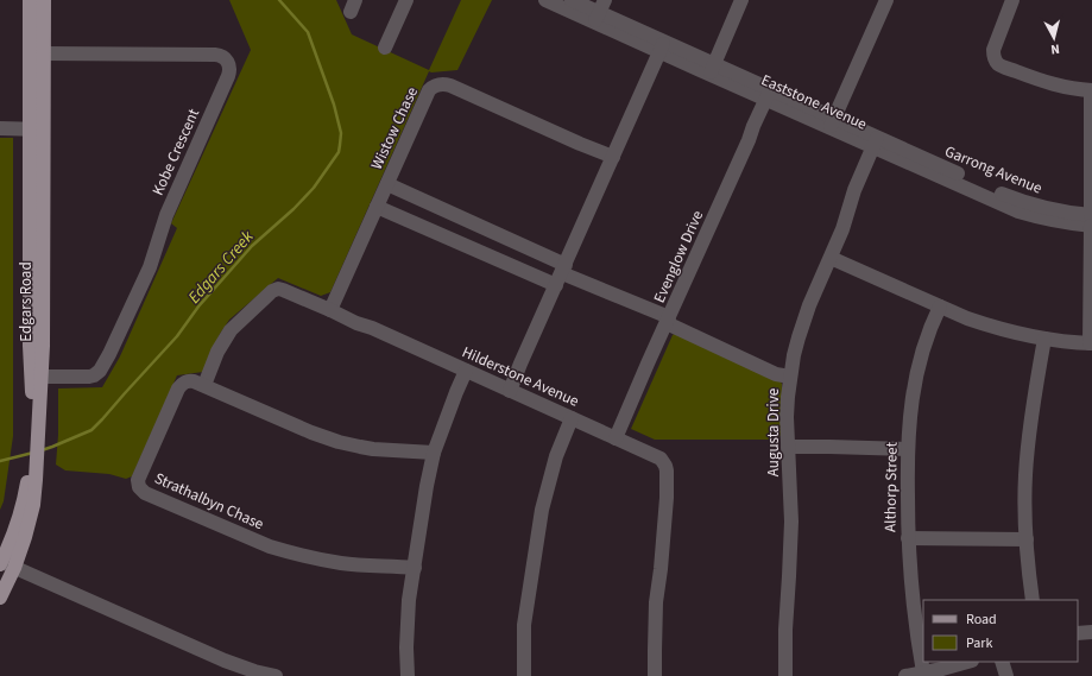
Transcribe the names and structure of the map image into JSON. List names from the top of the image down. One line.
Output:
{"streets":{"main road":["Edgars Road"],"street":["Eaststone Avenue","Wistow Chase","Kobe Crescent","Garrong Avenue","Evenglow Drive","Hilderstone Avenue","Augusta Drive","Althorp Street","Strathalbyn Chase"]},"crossings":[["Eaststone Avenue","Garrong Avenue"],["Eaststone Avenue","Evenglow Drive"],["Eaststone Avenue","Augusta Drive"],["Wistow Chase","Hilderstone Avenue"],["Kobe Crescent","Edgars Road"],["Evenglow Drive","Hilderstone Avenue"],["Hilderstone Avenue","Strathalbyn Chase"]],"water":["Edgars Creek"],"legend":["Road","Park"],"north":"bottom"}
